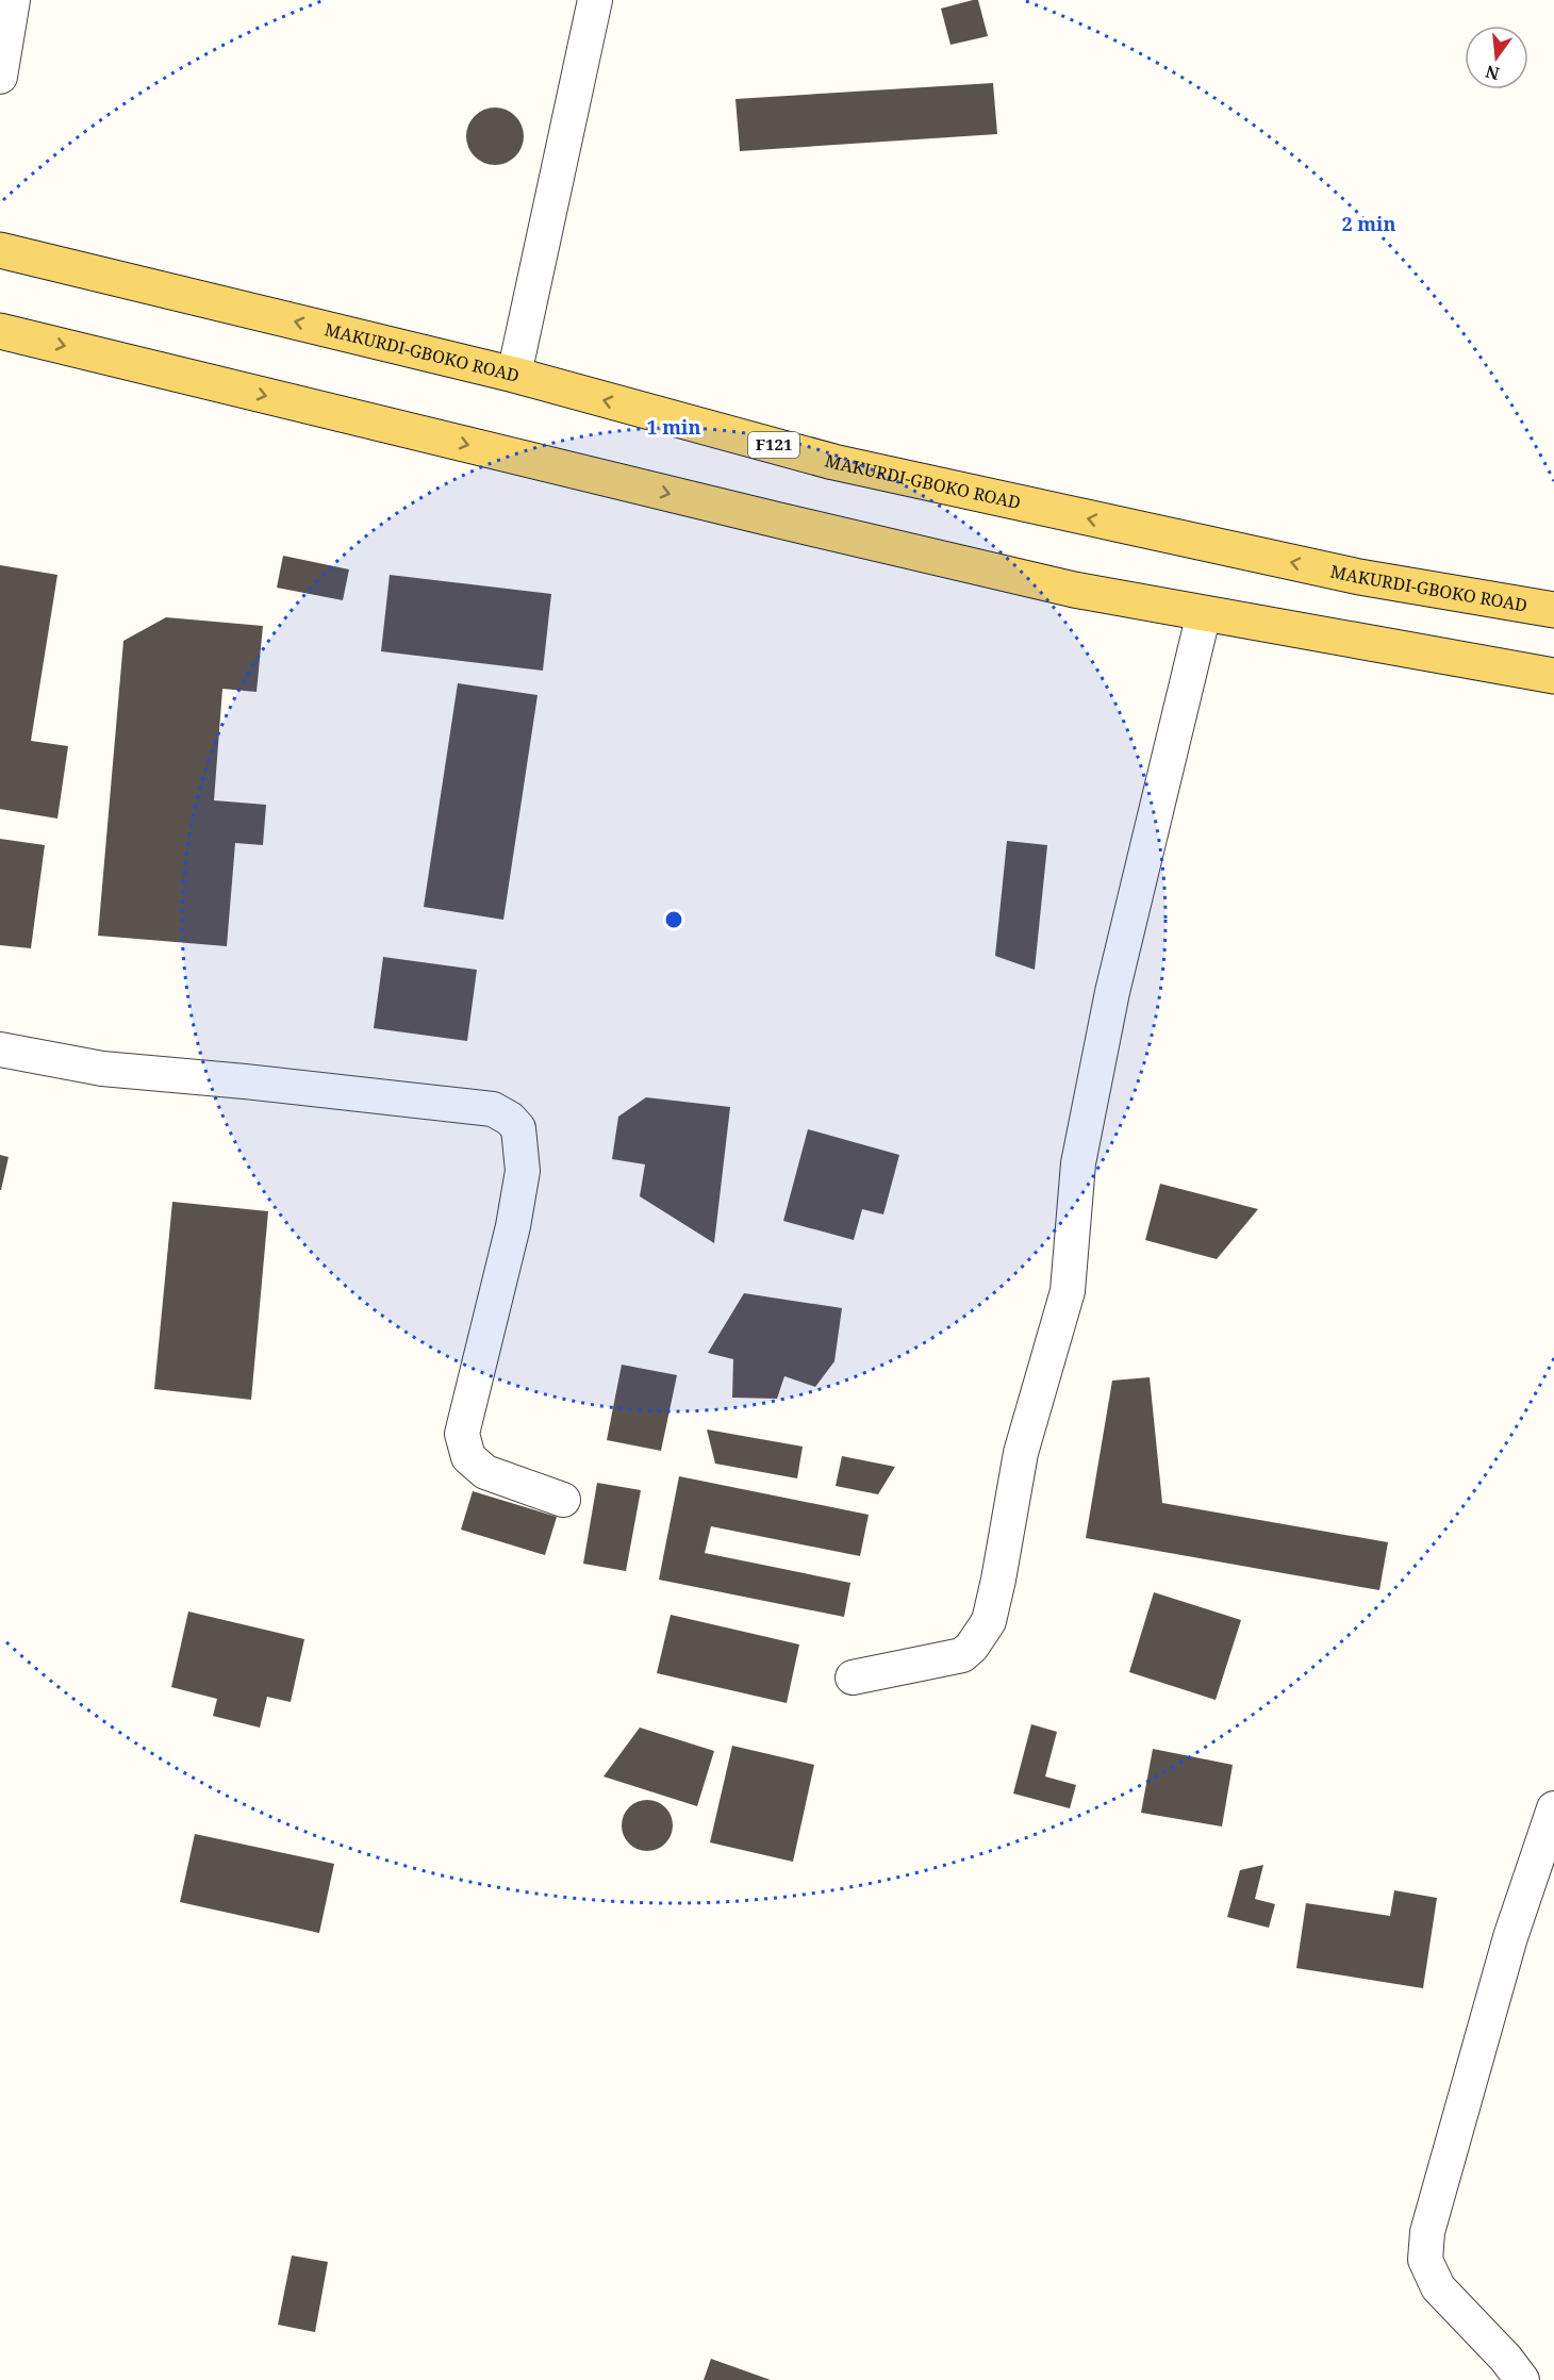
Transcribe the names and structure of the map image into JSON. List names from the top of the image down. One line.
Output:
{"streets":{"main road":["MAKURDI-GBOKO ROAD","F121"]},"north":"bottom","rings":["2 min","1 min"]}
